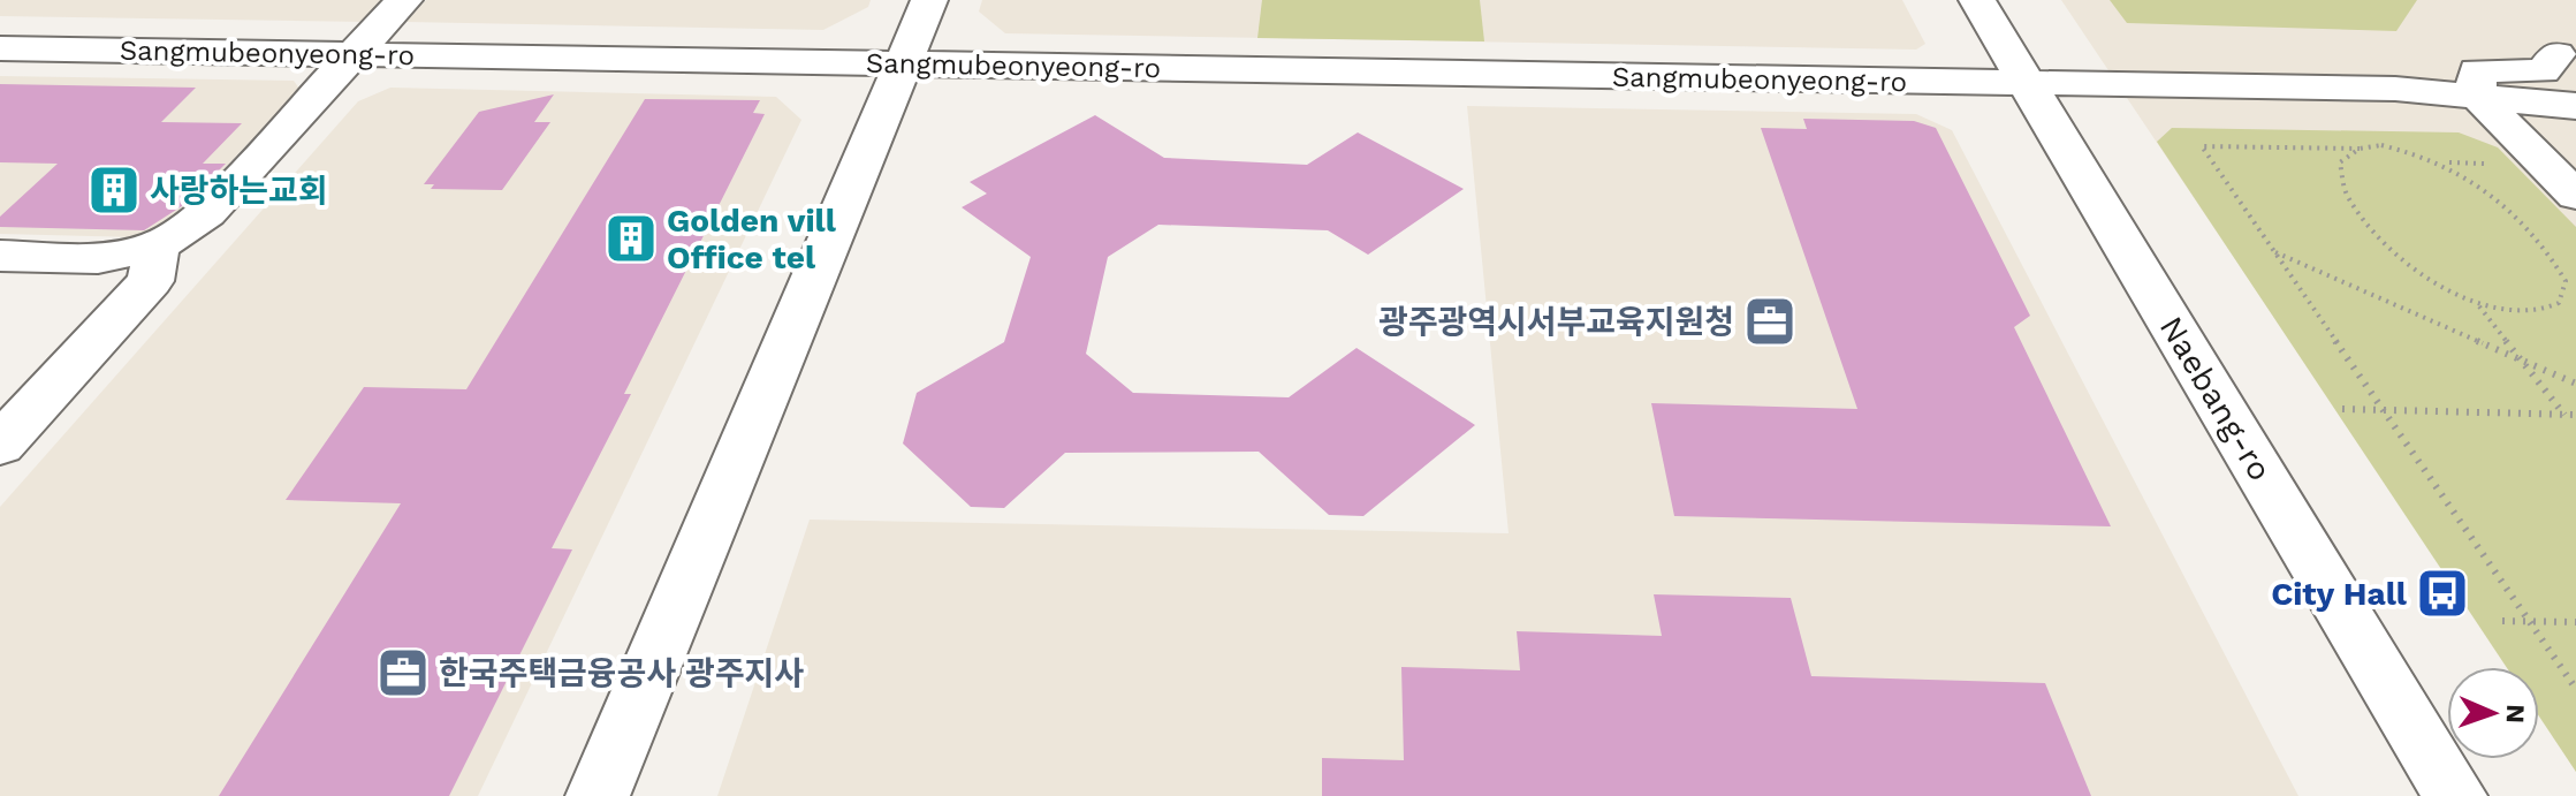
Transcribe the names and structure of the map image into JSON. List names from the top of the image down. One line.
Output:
{"streets":{"street":["Sangmubeonyeong-ro","Naebang-ro"]},"crossings":[["Sangmubeonyeong-ro","Naebang-ro"]],"places":{"building":["사랑하는교회","Golden vill Office tel"],"office":["광주광역시서부교육지원청","한국주택금융공사 광주지사"],"bus stop":["City Hall"]},"north":"right"}
